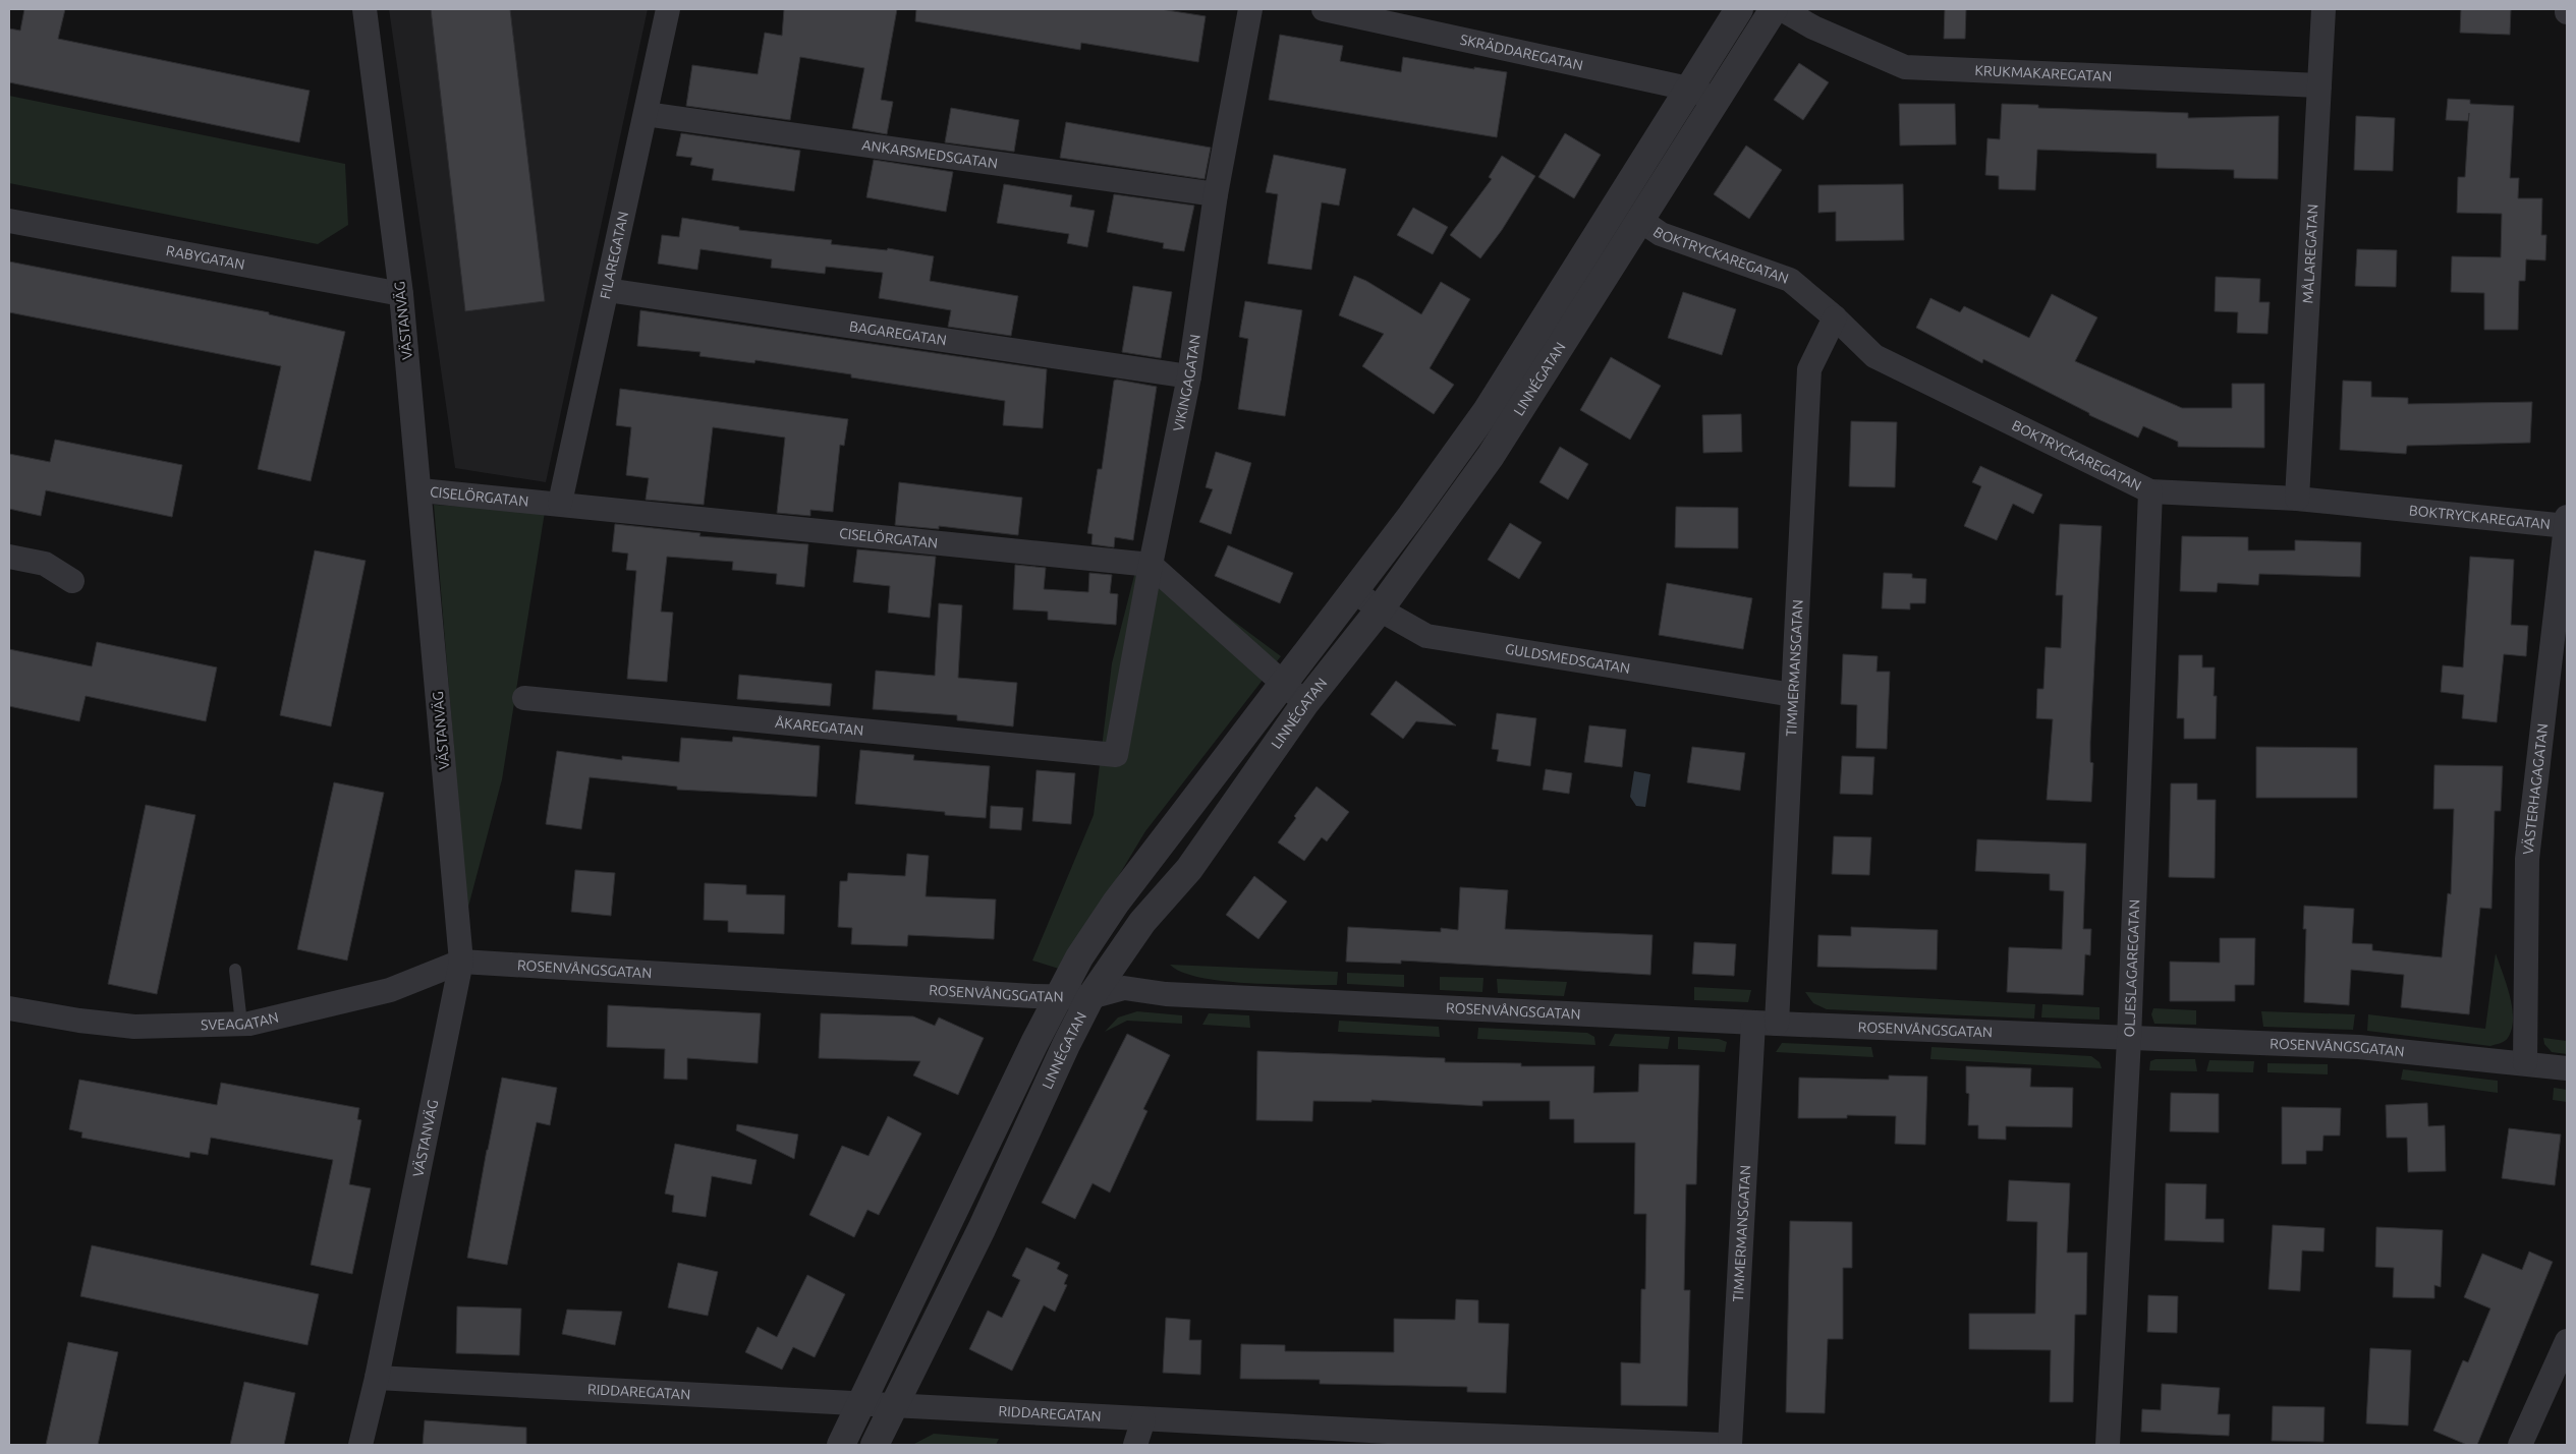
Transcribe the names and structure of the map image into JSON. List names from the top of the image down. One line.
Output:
{"streets":{"street":["SKRÄDDAREGATAN","KRUKMAKAREGATAN","ANKARSMEDSGATAN","MÅLAREGATAN","BOKTRYCKAREGATAN","FILAREGATAN","RABYGATAN","VÄSTANVÄG","BAGAREGATAN","LINNÉGATAN","VIKINGAGATAN","CISELÖRGATAN","GULDSMEDSGATAN","TIMMERMANSGATAN","ÅKAREGATAN","VÄSTERHAGAGATAN","ROSENVÅNGSGATAN","OLJESLAGAREGATAN","SVEAGATAN","RIDDAREGATAN"]},"crossings":[["SKRÄDDAREGATAN","LINNÉGATAN"],["KRUKMAKAREGATAN","MÅLAREGATAN"],["ANKARSMEDSGATAN","FILAREGATAN"],["ANKARSMEDSGATAN","VIKINGAGATAN"],["MÅLAREGATAN","BOKTRYCKAREGATAN"],["BOKTRYCKAREGATAN","LINNÉGATAN"],["BOKTRYCKAREGATAN","TIMMERMANSGATAN"],["BOKTRYCKAREGATAN","VÄSTERHAGAGATAN"],["BOKTRYCKAREGATAN","OLJESLAGAREGATAN"],["FILAREGATAN","BAGAREGATAN"],["FILAREGATAN","CISELÖRGATAN"],["RABYGATAN","VÄSTANVÄG"],["VÄSTANVÄG","CISELÖRGATAN"],["VÄSTANVÄG","ROSENVÅNGSGATAN"],["VÄSTANVÄG","SVEAGATAN"],["VÄSTANVÄG","RIDDAREGATAN"],["BAGAREGATAN","VIKINGAGATAN"],["LINNÉGATAN","GULDSMEDSGATAN"],["LINNÉGATAN","ROSENVÅNGSGATAN"],["LINNÉGATAN","RIDDAREGATAN"],["VIKINGAGATAN","CISELÖRGATAN"],["VIKINGAGATAN","ÅKAREGATAN"],["GULDSMEDSGATAN","TIMMERMANSGATAN"],["TIMMERMANSGATAN","ROSENVÅNGSGATAN"],["VÄSTERHAGAGATAN","ROSENVÅNGSGATAN"],["ROSENVÅNGSGATAN","OLJESLAGAREGATAN"],["ROSENVÅNGSGATAN","SVEAGATAN"]]}
